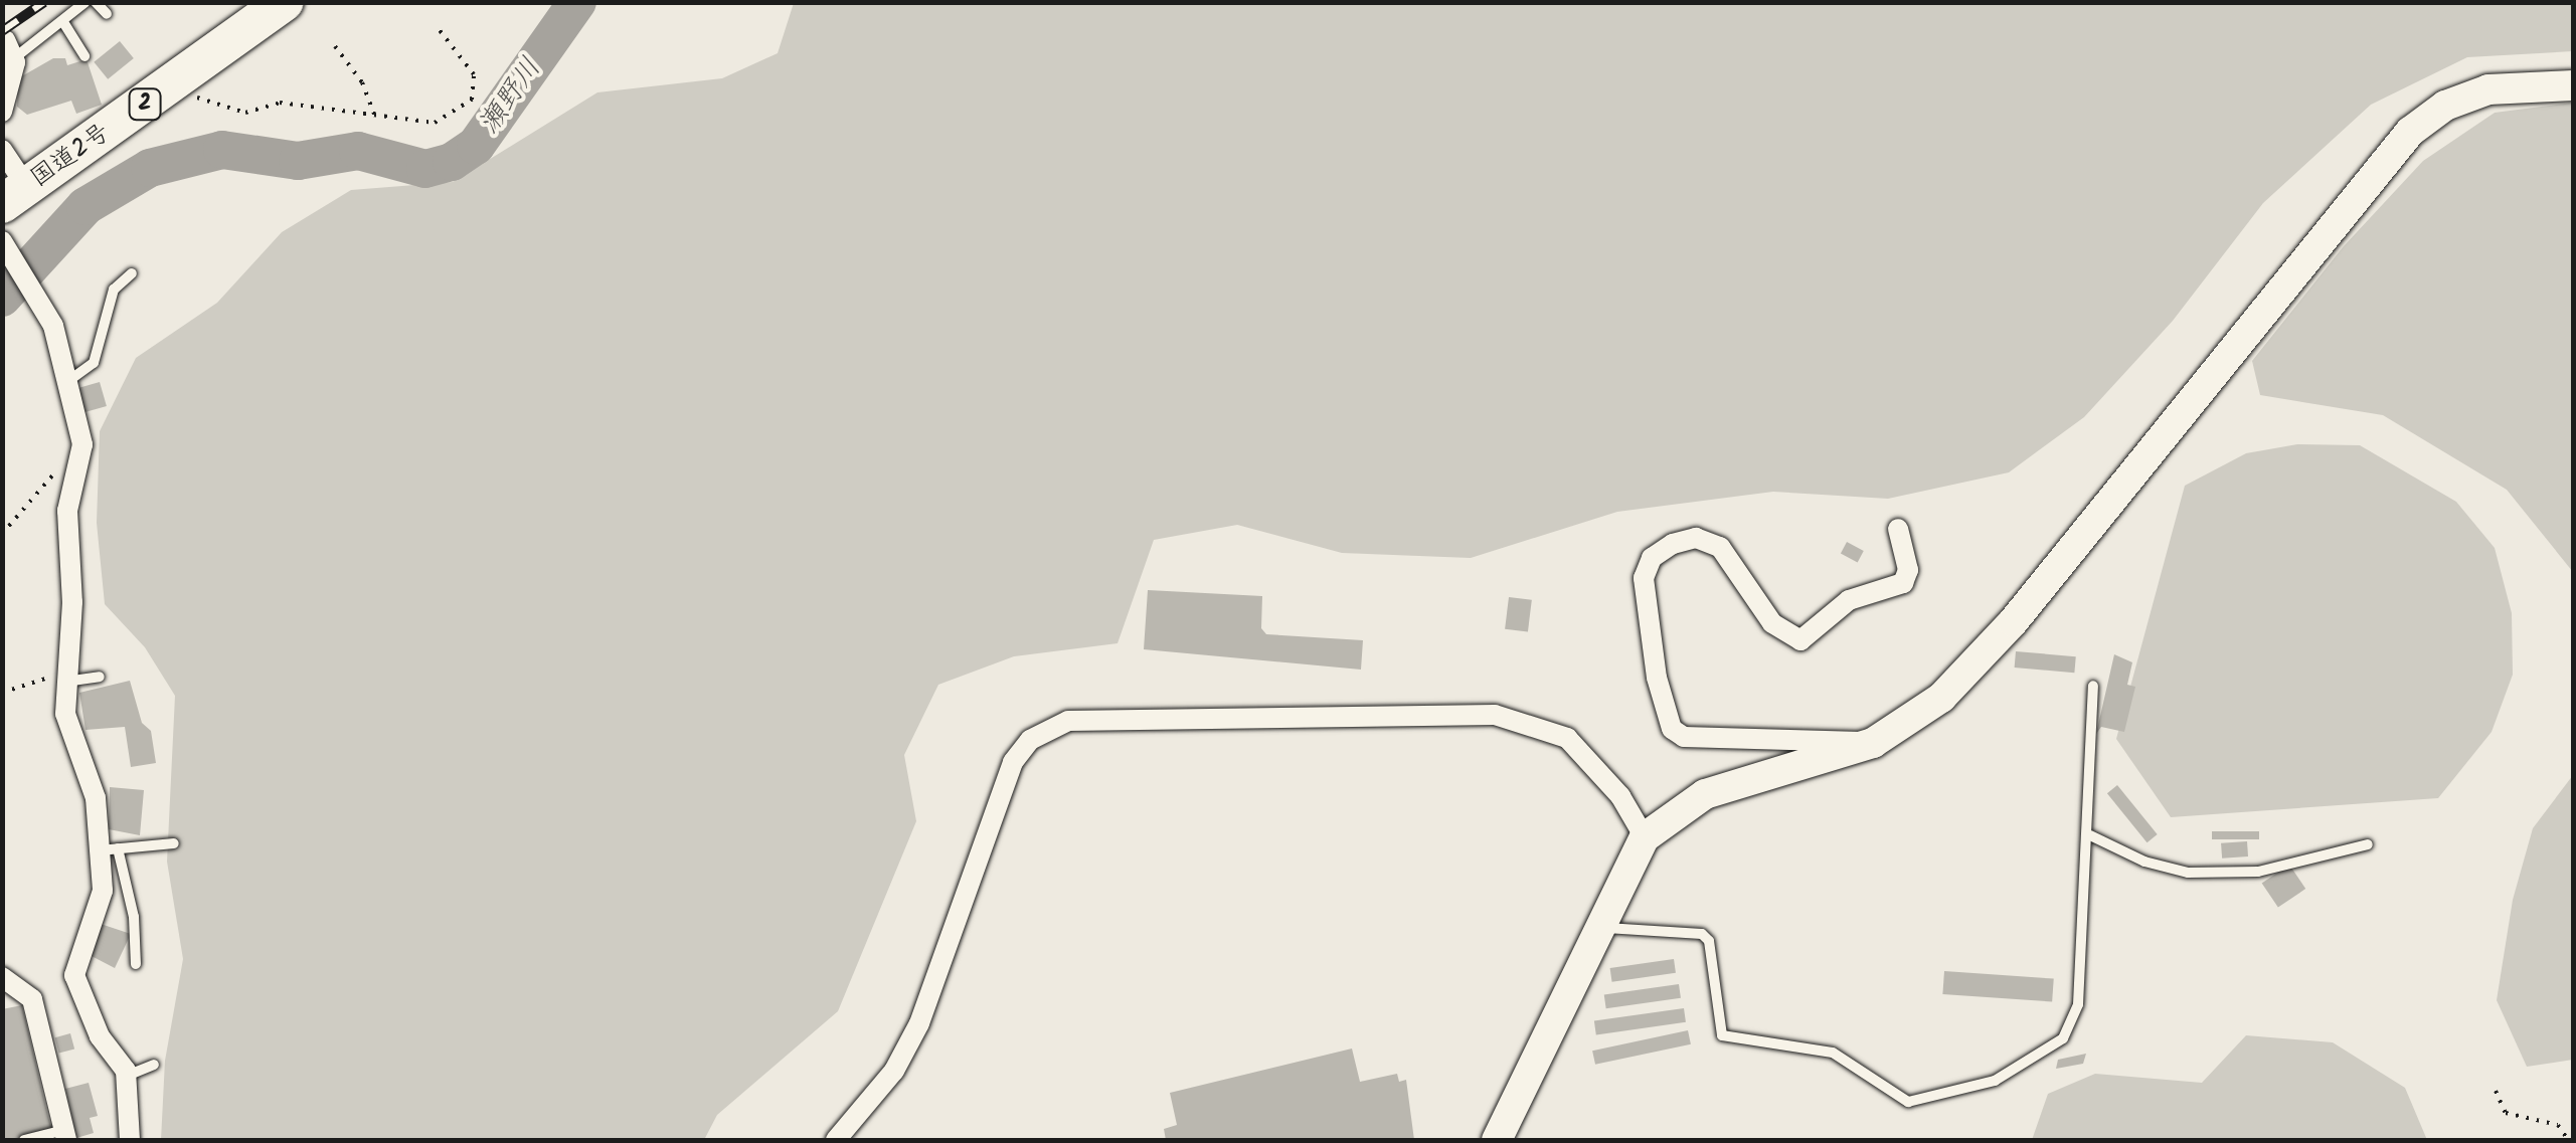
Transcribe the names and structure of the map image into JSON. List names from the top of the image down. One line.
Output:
{"streets":{"highway":["2","国道2号"]},"water":["瀬野川"]}
